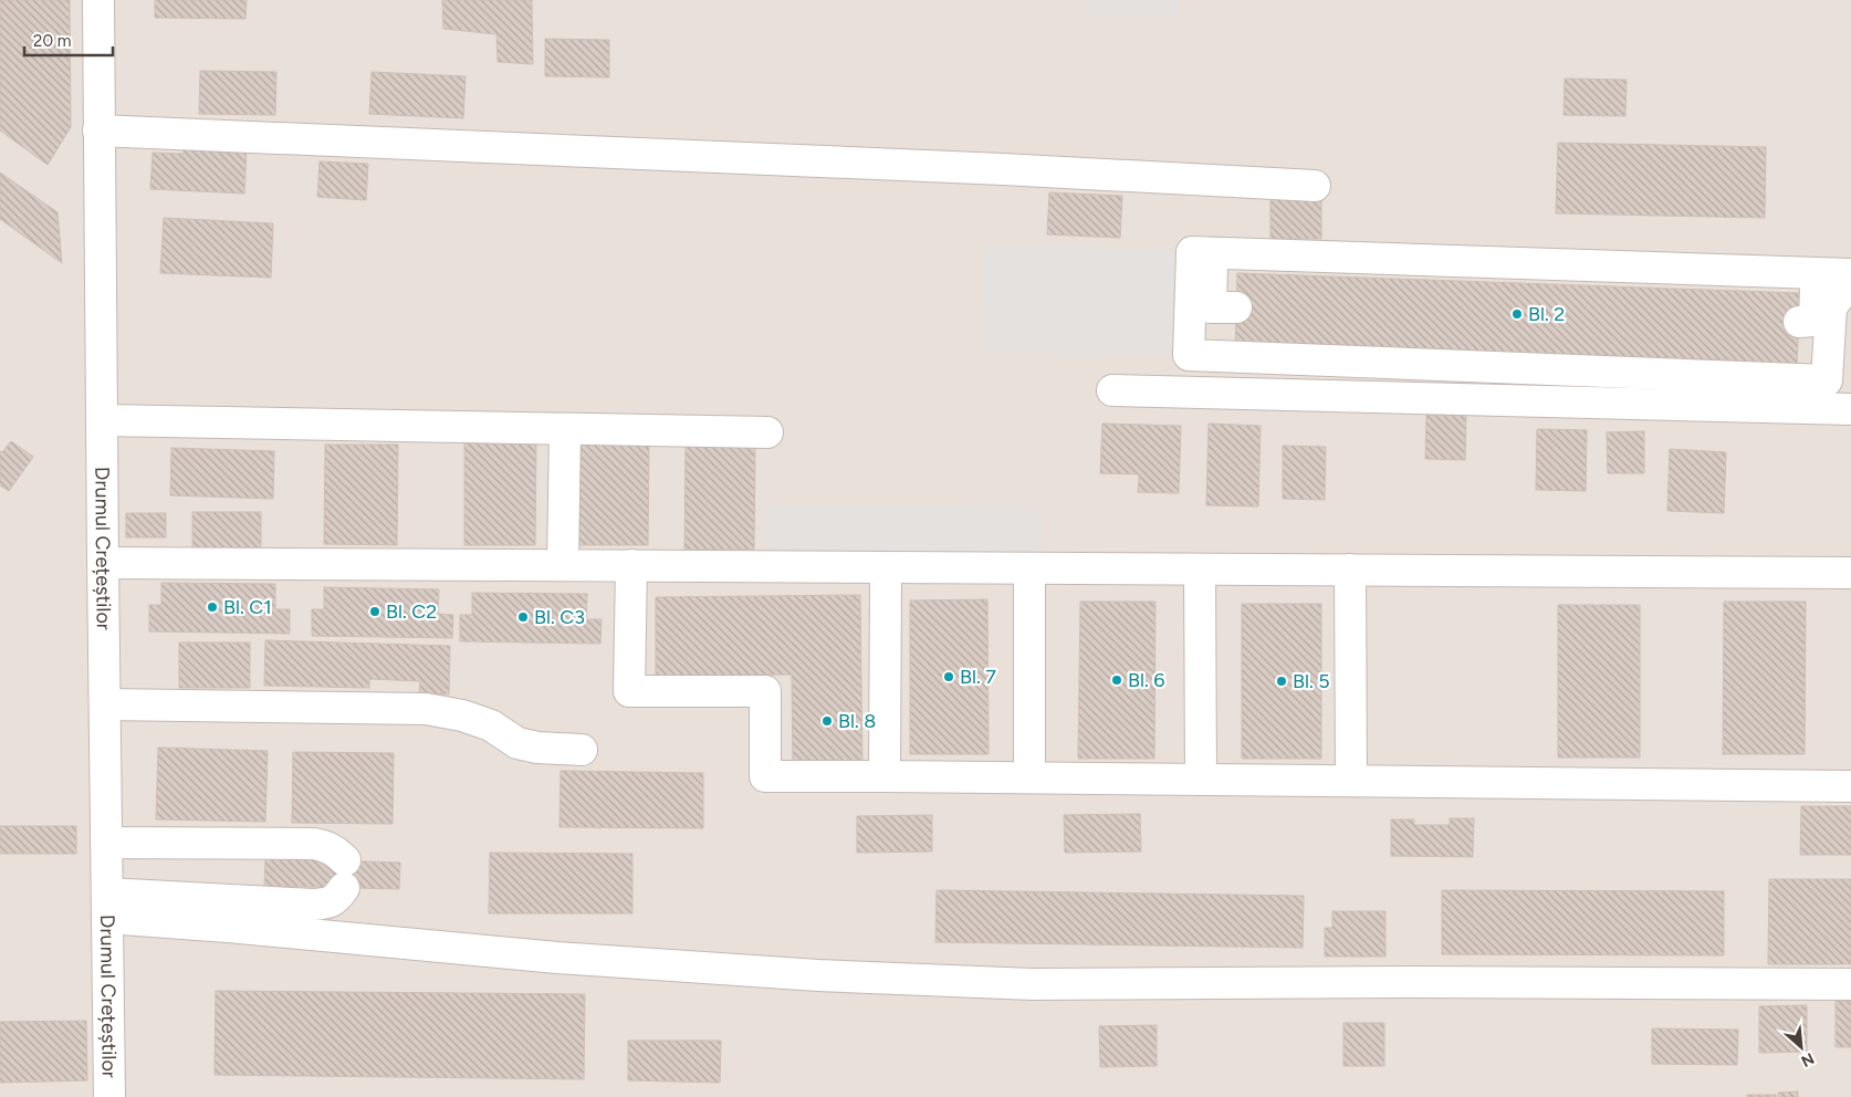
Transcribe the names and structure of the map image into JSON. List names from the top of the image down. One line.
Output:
{"streets":{"street":["Drumul Crețeștilor"]},"places":["Bl. 2","Bl. C1","Bl. C2","Bl. C3","Bl. 7","Bl. 6","Bl. 5","Bl. 8"],"scale_bar":"20 m","north":"bottom right"}
